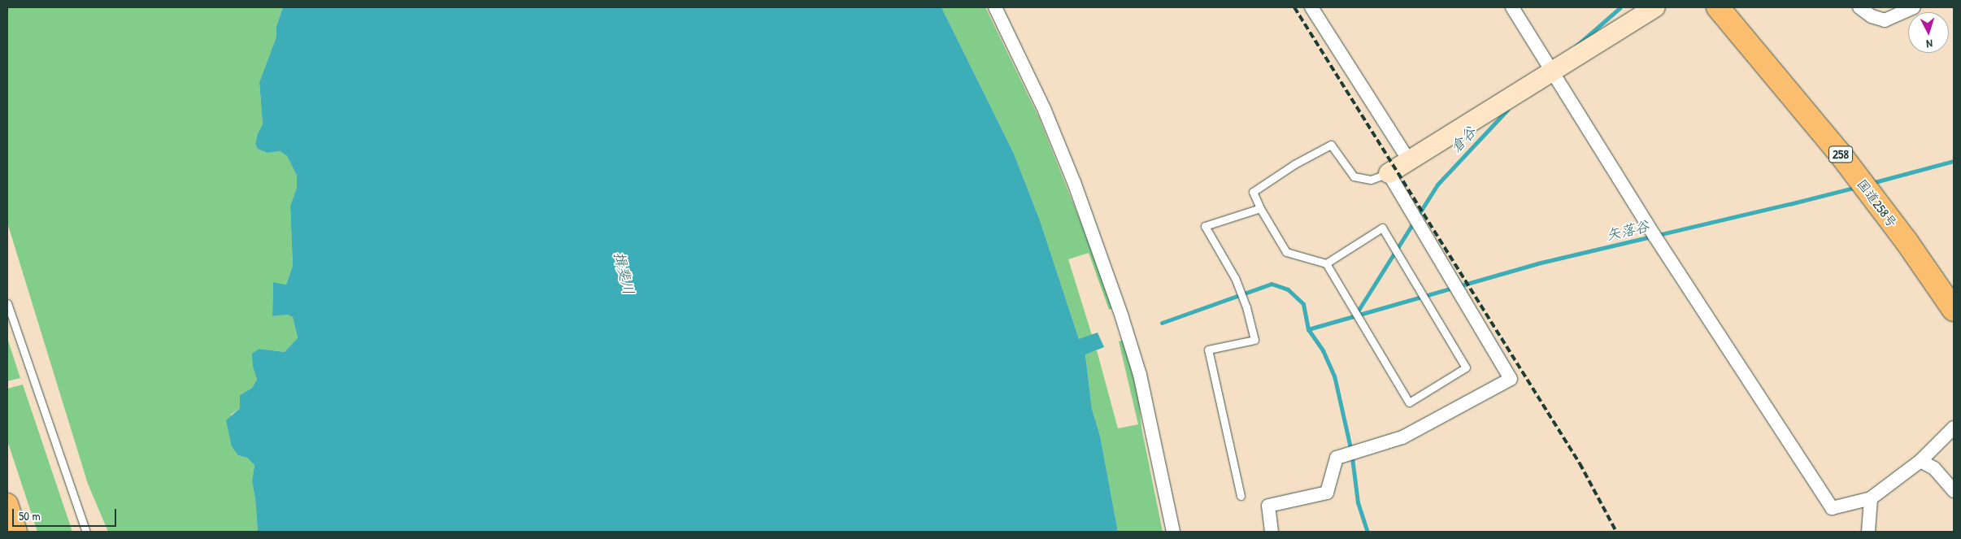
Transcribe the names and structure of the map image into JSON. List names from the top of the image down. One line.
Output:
{"streets":{"highway":["258","国道258号"]},"water":["倉谷","矢落谷","揖斐川"],"scale_bar":"50 m","north":"bottom"}
